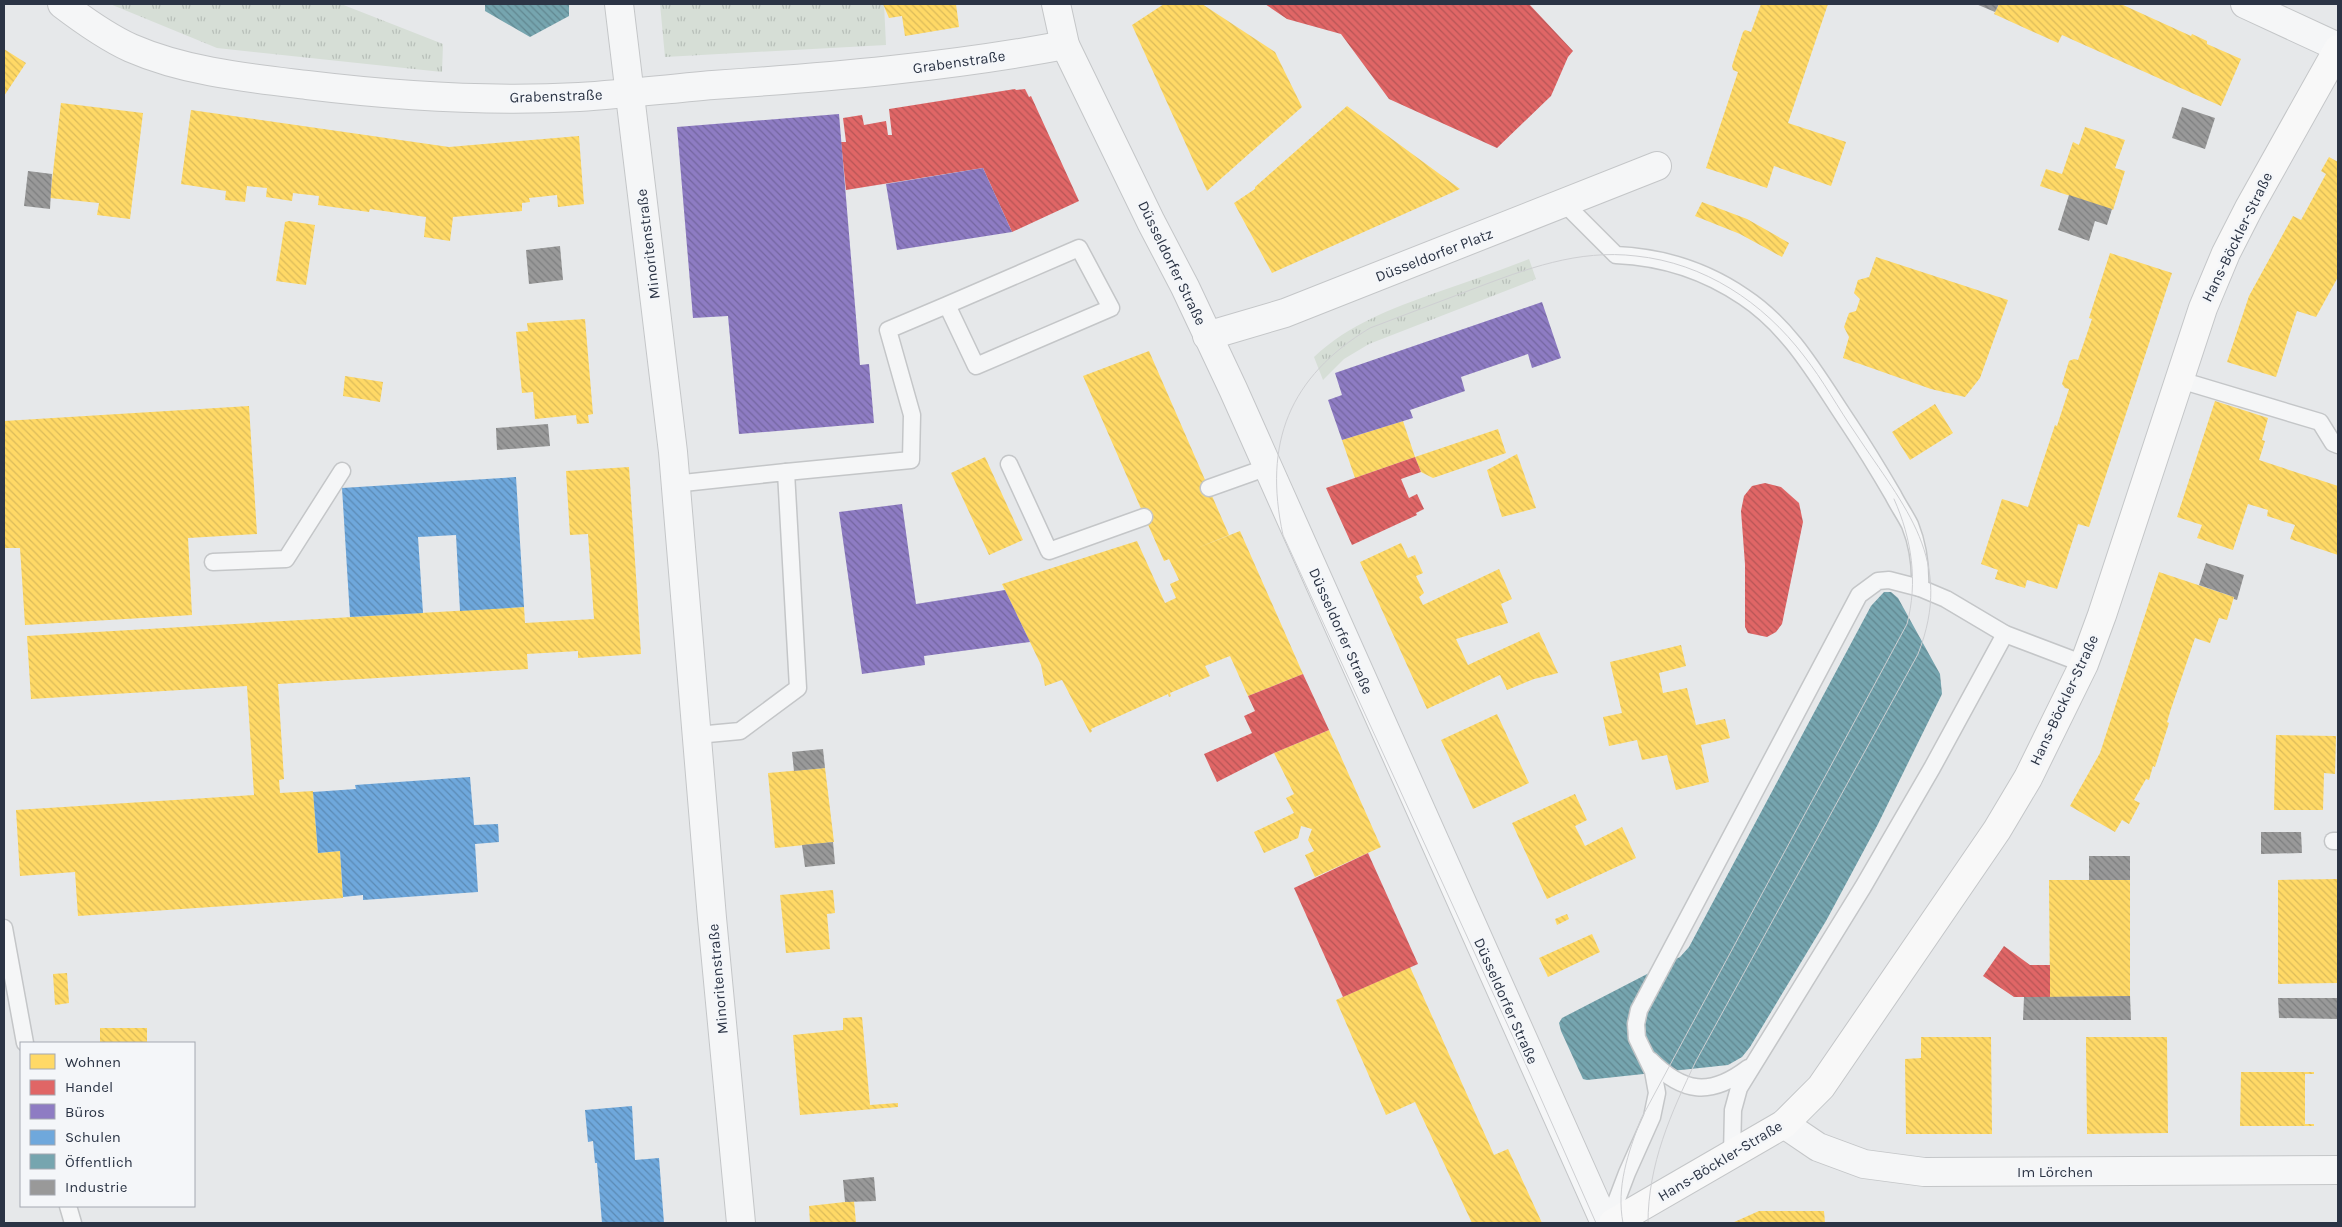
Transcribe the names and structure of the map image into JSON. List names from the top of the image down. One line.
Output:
{"streets":{"street":["Grabenstraße","Hans-Böckler-Straße","Minoritenstraße","Düsseldorfer Platz","Düsseldorfer Straße","Im Lörchen"]},"crossings":[["Grabenstraße","Minoritenstraße"],["Grabenstraße","Düsseldorfer Straße"],["Hans-Böckler-Straße","Im Lörchen"],["Düsseldorfer Platz","Düsseldorfer Straße"]],"legend":["Wohnen","Handel","Büros","Schulen","Öffentlich","Industrie"]}
